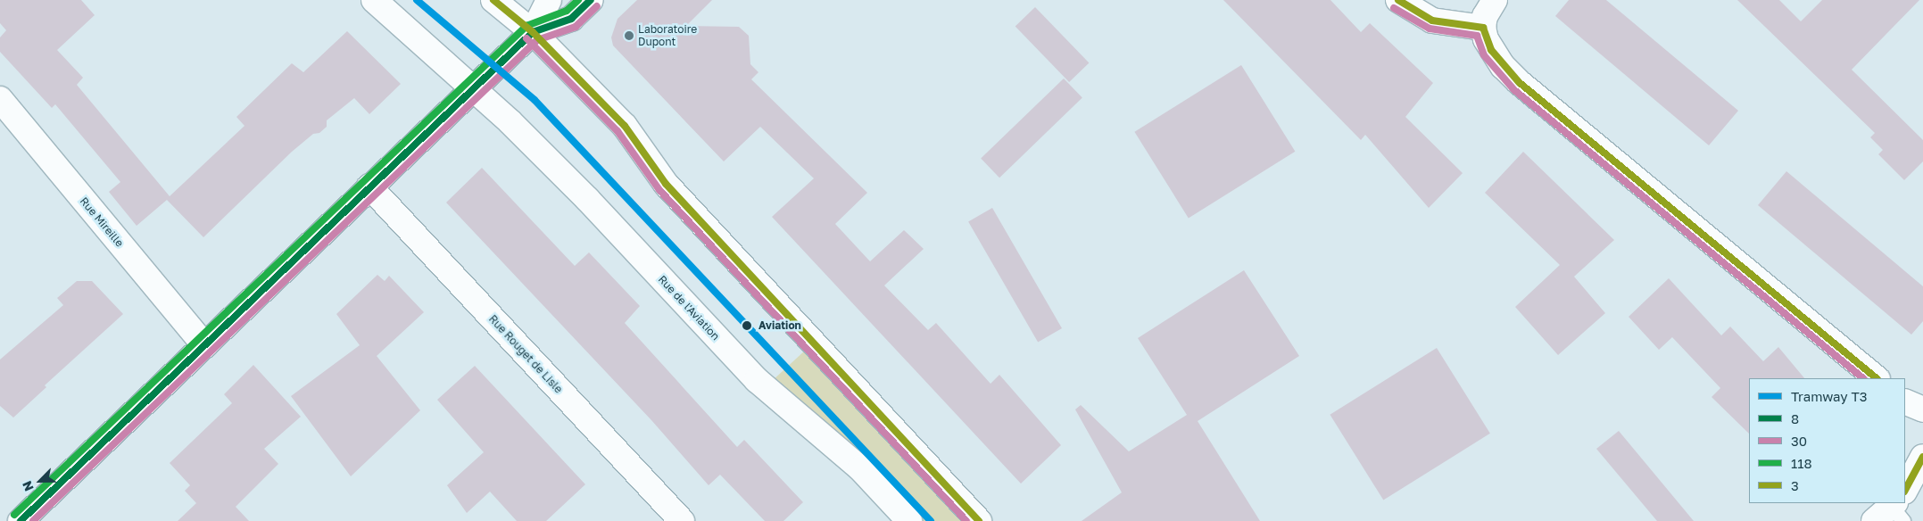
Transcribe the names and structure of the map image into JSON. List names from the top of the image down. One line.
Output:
{"streets":{"main road":["Rue Mireille","Rue de l'Aviation","Rue Rouget de Lisle"]},"places":["Laboratoire Dupont","Aviation"],"lines":["tram line T3","transit line 8","transit line 118","transit line 3","transit line 30"],"legend":["Tramway T3","8","30","118","3"],"north":"bottom left"}
